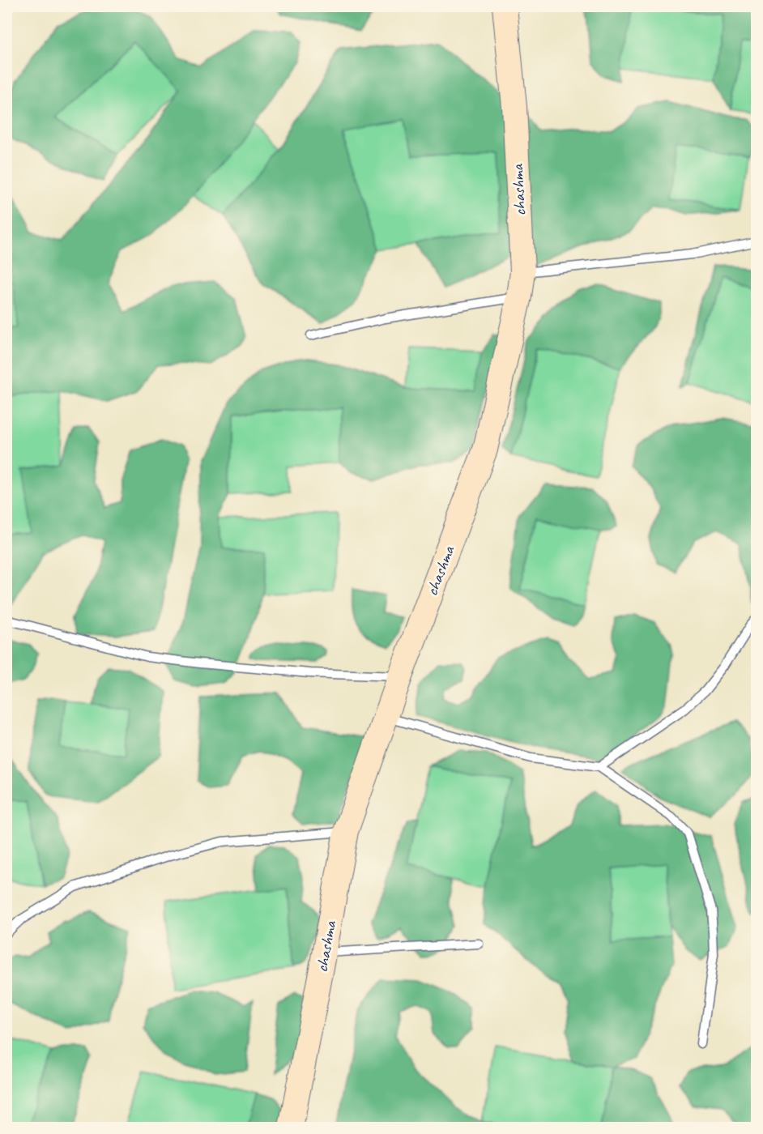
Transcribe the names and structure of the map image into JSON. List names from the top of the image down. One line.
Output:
{"streets":{"street":["сhashma"]}}
